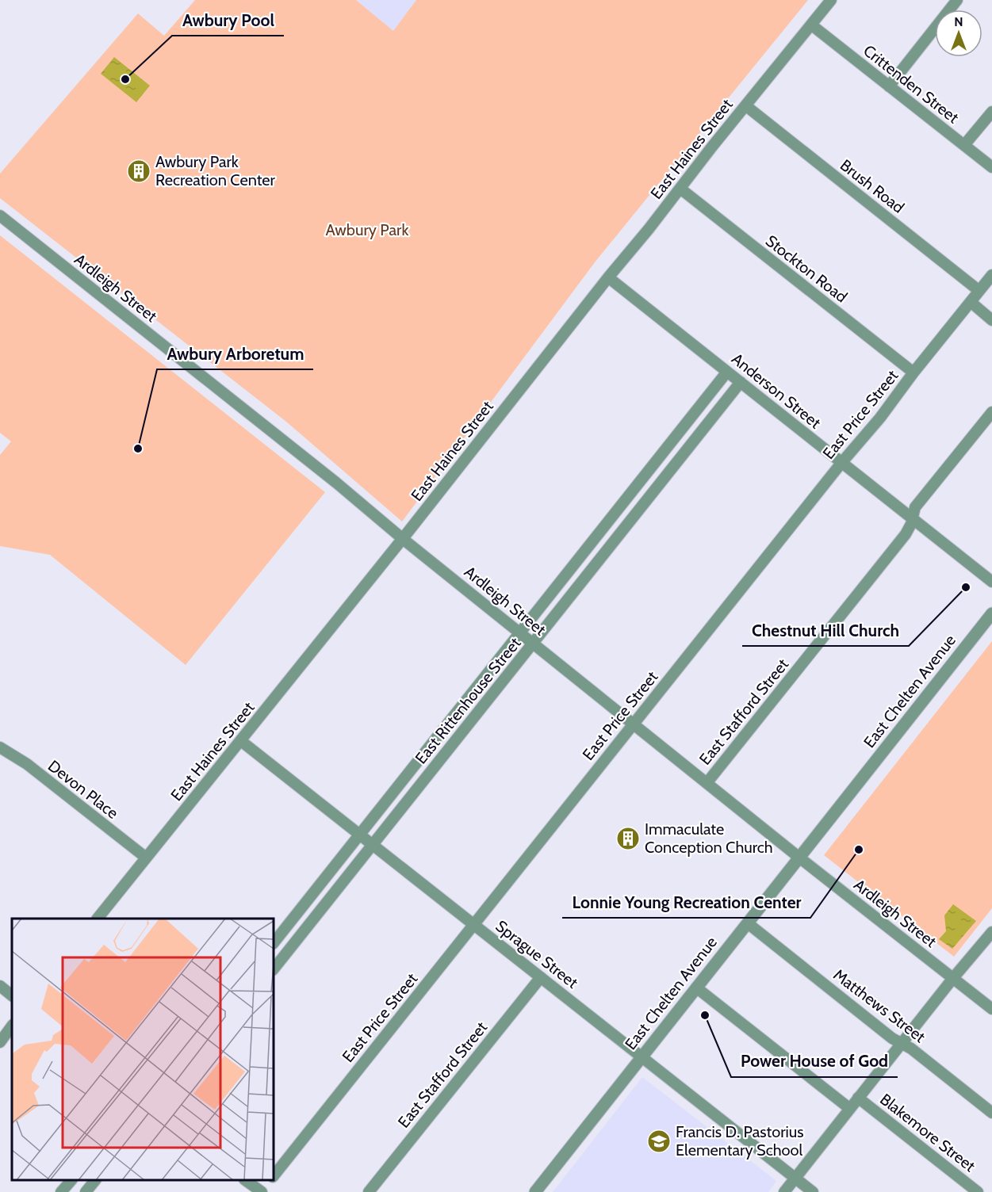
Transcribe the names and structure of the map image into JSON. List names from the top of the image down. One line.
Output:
{"streets":{"street":["Crittenden Street","East Haines Street","Brush Road","Stockton Road","Ardleigh Street","Anderson Street","East Price Street","East Chelten Avenue","East Rittenhouse Street","East Stafford Street","Devon Place","Sprague Street","Matthews Street","Blakemore Street"]},"crossings":[["Crittenden Street","East Haines Street"],["East Haines Street","Brush Road"],["East Haines Street","Stockton Road"],["East Haines Street","Ardleigh Street"],["East Haines Street","Anderson Street"],["East Haines Street","Devon Place"],["East Haines Street","Sprague Street"],["Brush Road","East Price Street"],["Stockton Road","East Price Street"],["Ardleigh Street","East Price Street"],["Ardleigh Street","East Chelten Avenue"],["Ardleigh Street","East Rittenhouse Street"],["Ardleigh Street","East Stafford Street"],["Anderson Street","East Price Street"],["Anderson Street","East Rittenhouse Street"],["Anderson Street","East Stafford Street"],["East Price Street","Sprague Street"],["East Chelten Avenue","Sprague Street"],["East Chelten Avenue","Matthews Street"],["East Rittenhouse Street","Sprague Street"],["East Stafford Street","Sprague Street"]],"parks":["Awbury Park"],"places":{"other":["Awbury Pool","Awbury Arboretum","Chestnut Hill Church","Lonnie Young Recreation Center","Power House of God"],"building":["Awbury Park Recreation Center","Immaculate Conception Church"],"school or university":["Francis D. Pastorius Elementary School"]},"north":"top"}
